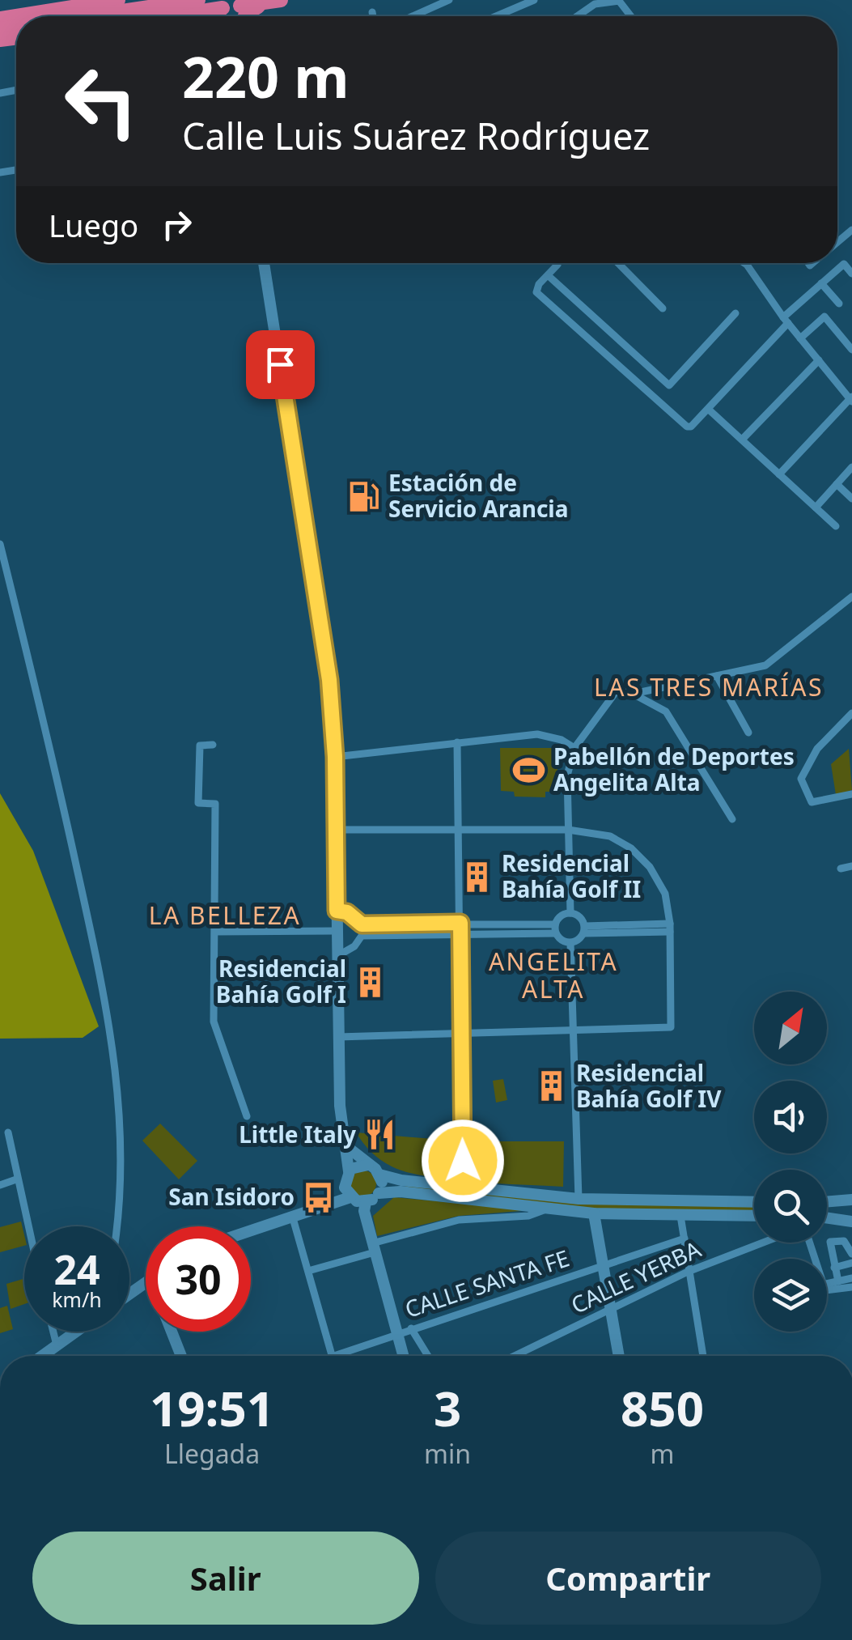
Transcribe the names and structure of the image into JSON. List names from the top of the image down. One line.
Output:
{"streets":{"street":["CALLE YERBA","CALLE SANTA FE"]},"districts":["LAS TRES MARÍAS","LA BELLEZA","ANGELITA ALTA"],"places":{"fuel station":["Estación de Servicio Arancia"],"sports":["Pabellón de Deportes Angelita Alta"],"building":["Residencial Bahía Golf II","Residencial Bahía Golf I","Residencial Bahía Golf IV"],"restaurant":["Little Italy"],"bus stop":["San Isidoro"]},"north":"top right","page":{"turn":["220 m","Calle Luis Suárez Rodríguez"],"then":"Luego","speed":"24 km/h","limit":"30","eta":["19:51","Llegada","3","min","850","m"],"buttons":["Salir","Compartir"]}}
